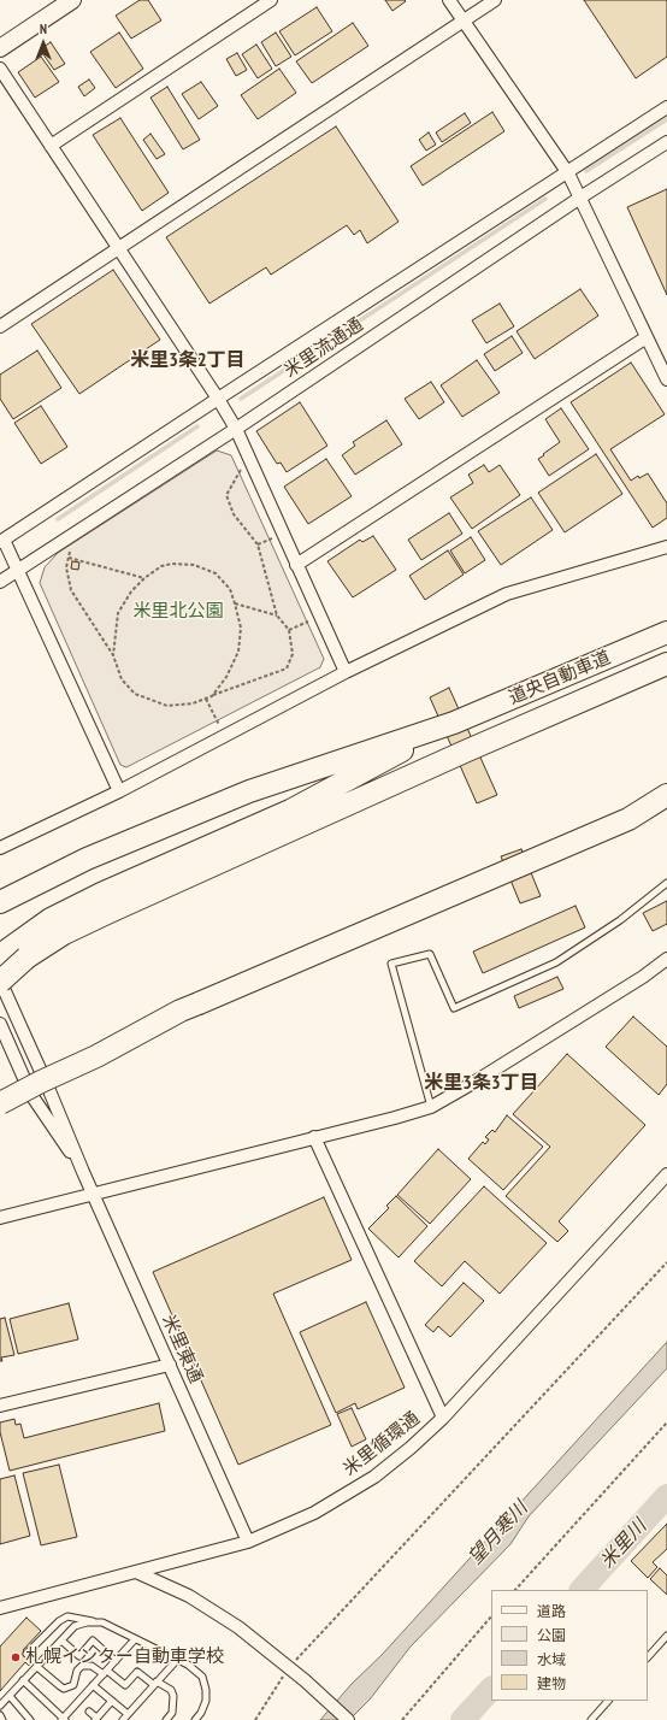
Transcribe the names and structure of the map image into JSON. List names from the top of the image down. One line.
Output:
{"streets":{"highway":["道央自動車道"],"street":["米里流通通","米里東通","米里循環通"]},"crossings":[["米里東通","米里循環通"]],"districts":["米里3条2丁目","米里3条3丁目"],"water":["望月寒川","米里川"],"parks":["米里北公園"],"places":["札幌インター自動車学校"],"legend":["道路","公園","水域","建物"],"north":"top"}
